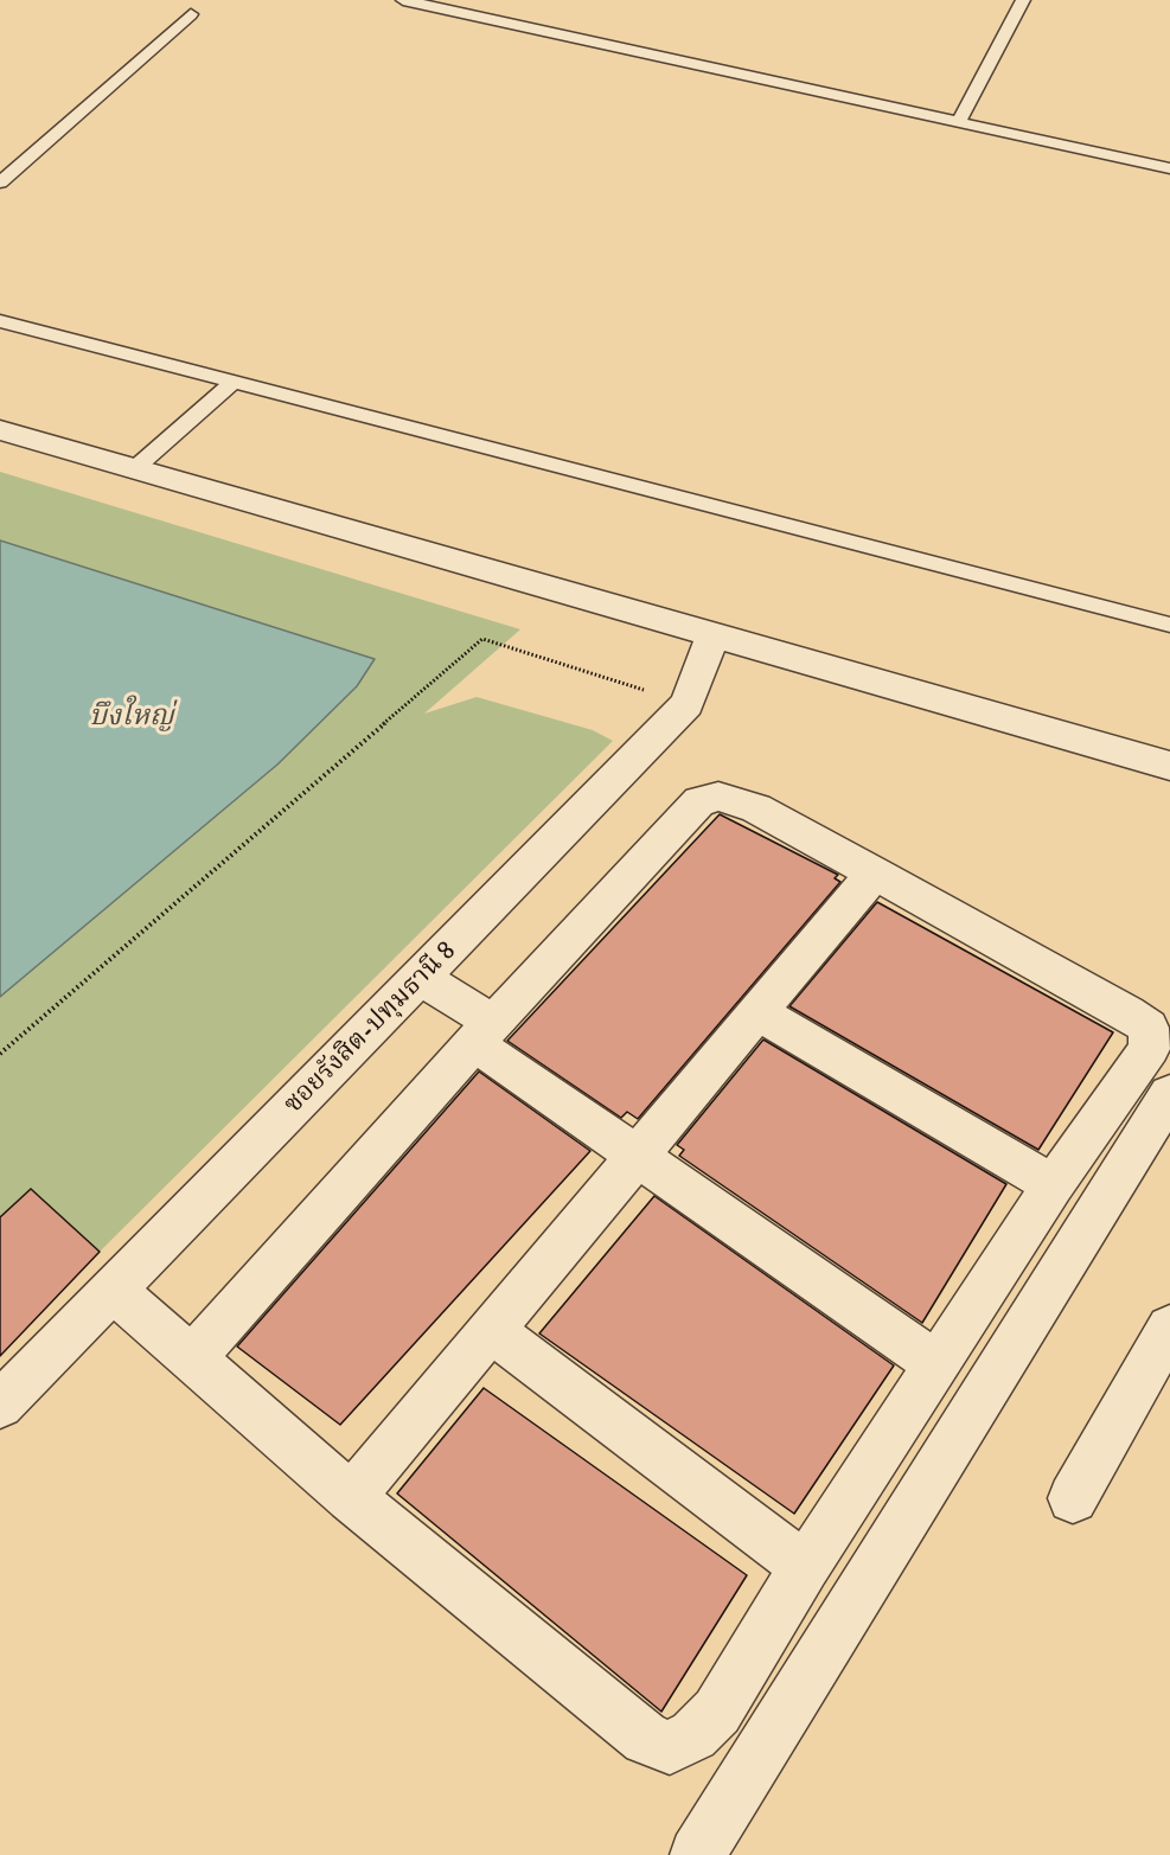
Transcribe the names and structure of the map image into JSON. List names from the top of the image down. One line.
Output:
{"streets":{"street":["ซอยรังสิต-ปทุมธานี 8"]},"water":["บึงใหญ่"]}
